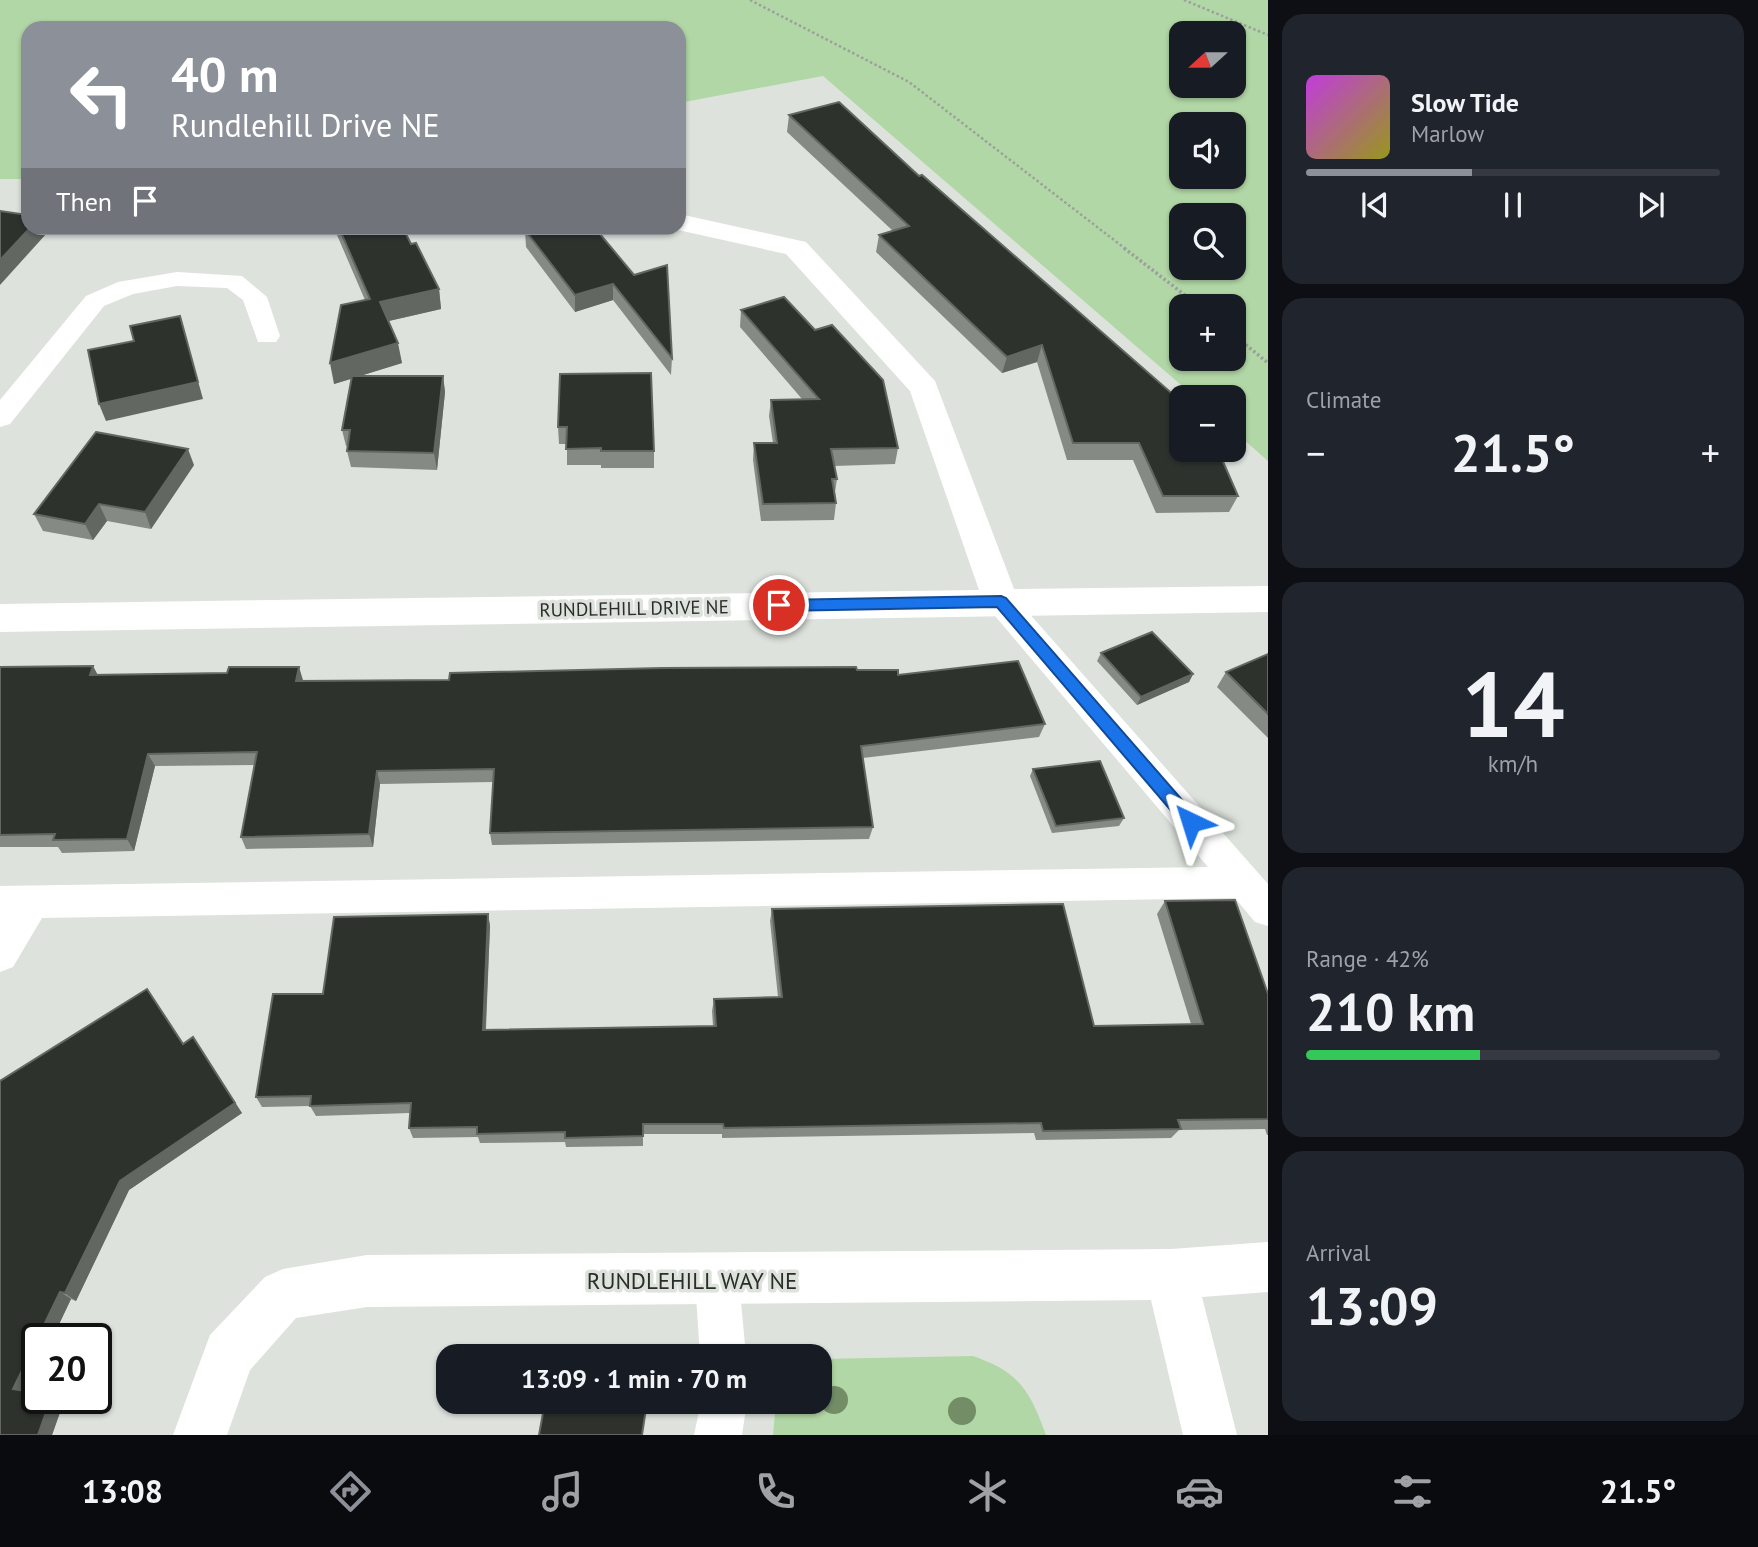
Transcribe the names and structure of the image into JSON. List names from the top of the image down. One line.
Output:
{"streets":{"street":["RUNDLEHILL DRIVE NE","RUNDLEHILL WAY NE"]},"north":"left","page":{"map_buttons":["+","−"],"turn":["40 m","Rundlehill Drive NE"],"song":["Slow Tide","Marlow"],"then":"Then","tile":["Climate",["14","km/h"],["Range · 42%","210 km"],["Arrival","13:09"]],"heat":["−","21.5°","+"],"limit":"20","trip":"13:09 · 1 min · 70 m","tabs":["13:08","21.5°"]}}
